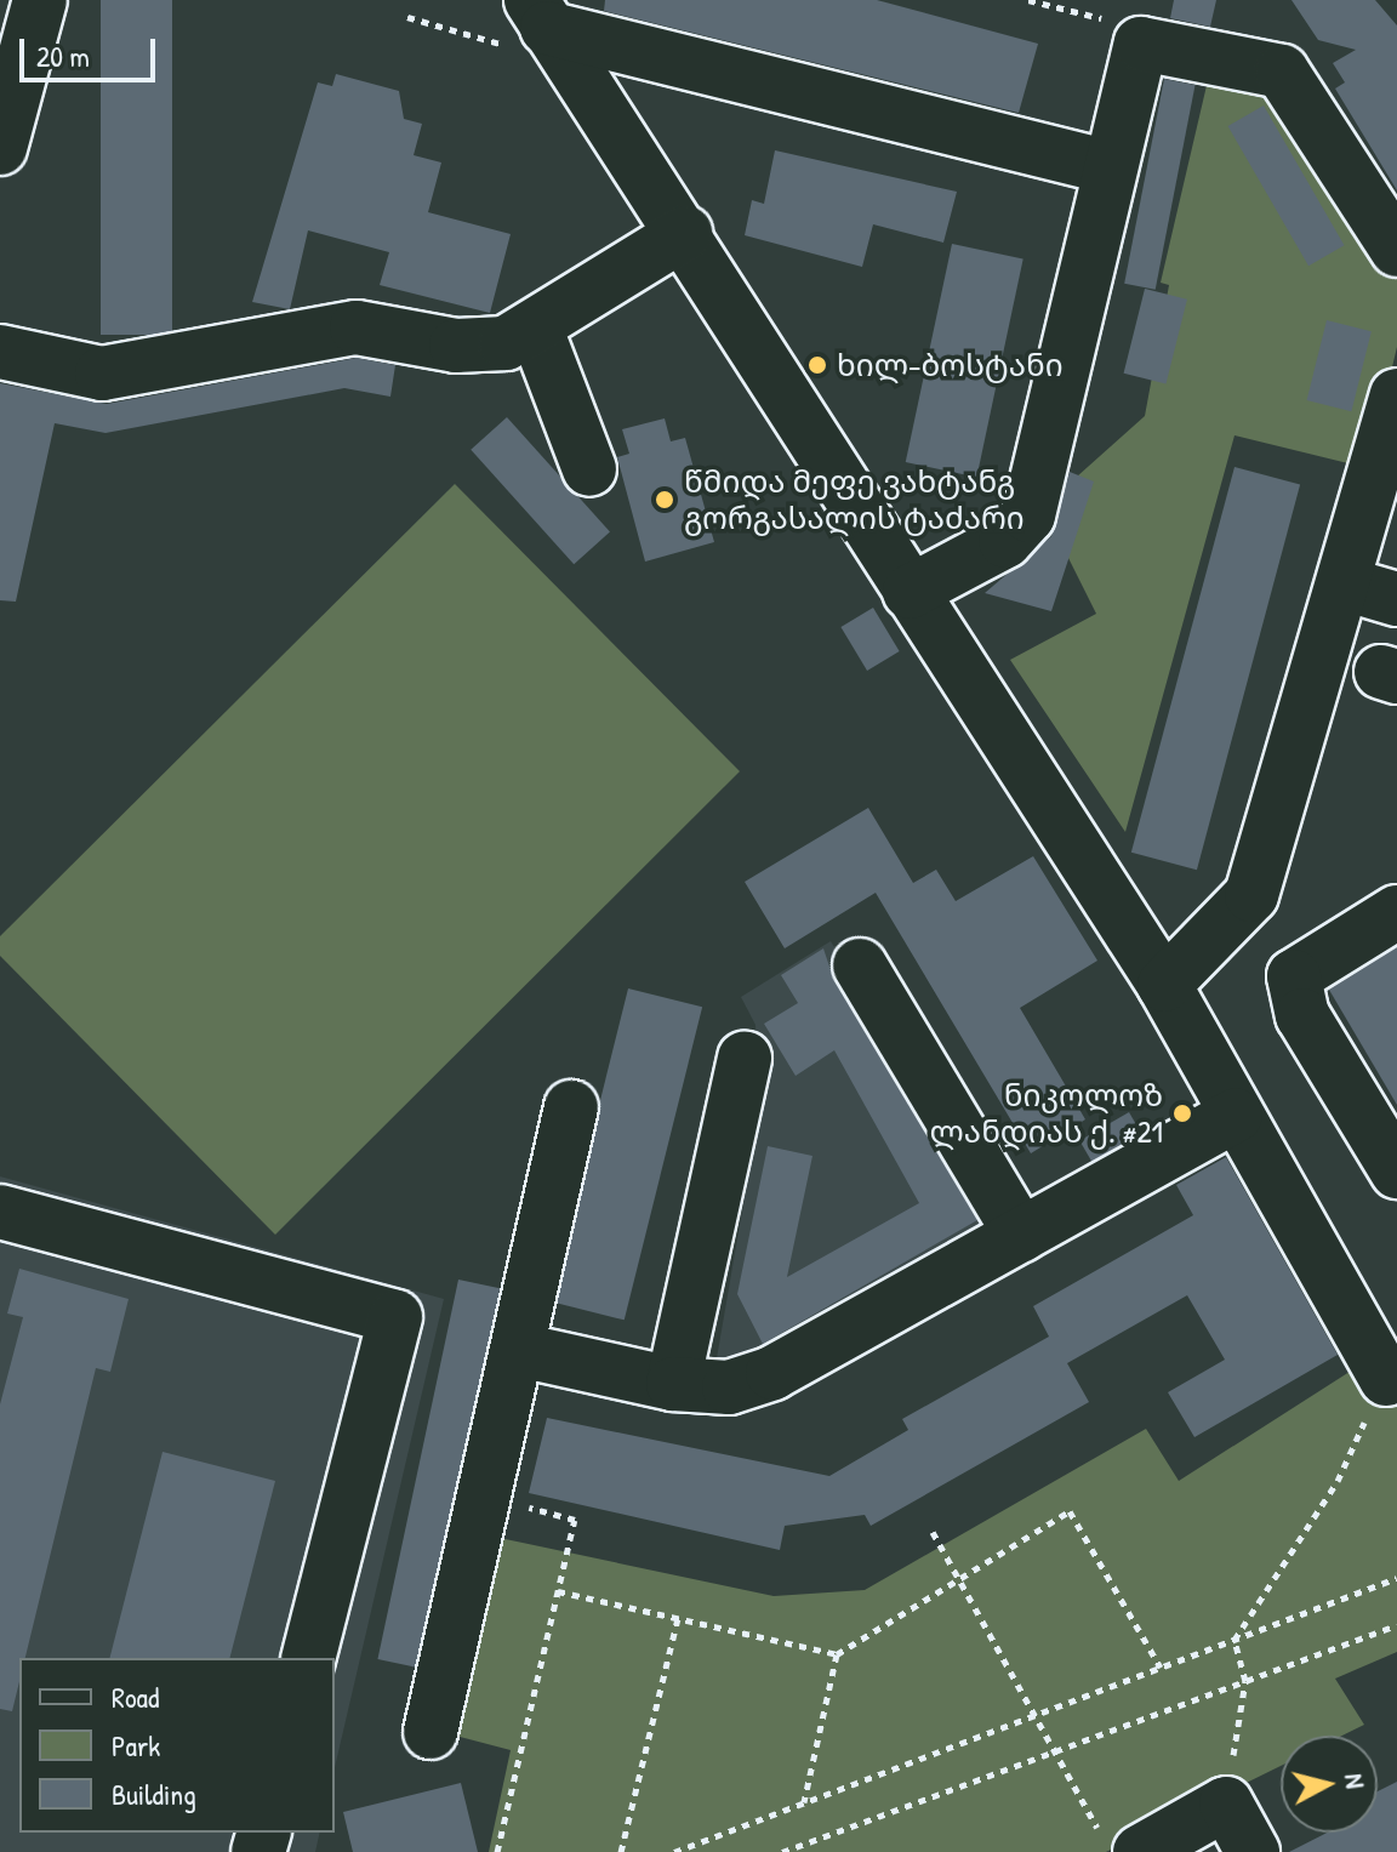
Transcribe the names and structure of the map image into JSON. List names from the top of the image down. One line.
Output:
{"places":["ხილ-ბოსტანი","წმიდა მეფე ვახტანგ გორგასალის ტაძარი","ნიკოლოზ ლანდიას ქ. #21"],"legend":["Road","Park","Building"],"scale_bar":"20 m","north":"right"}
